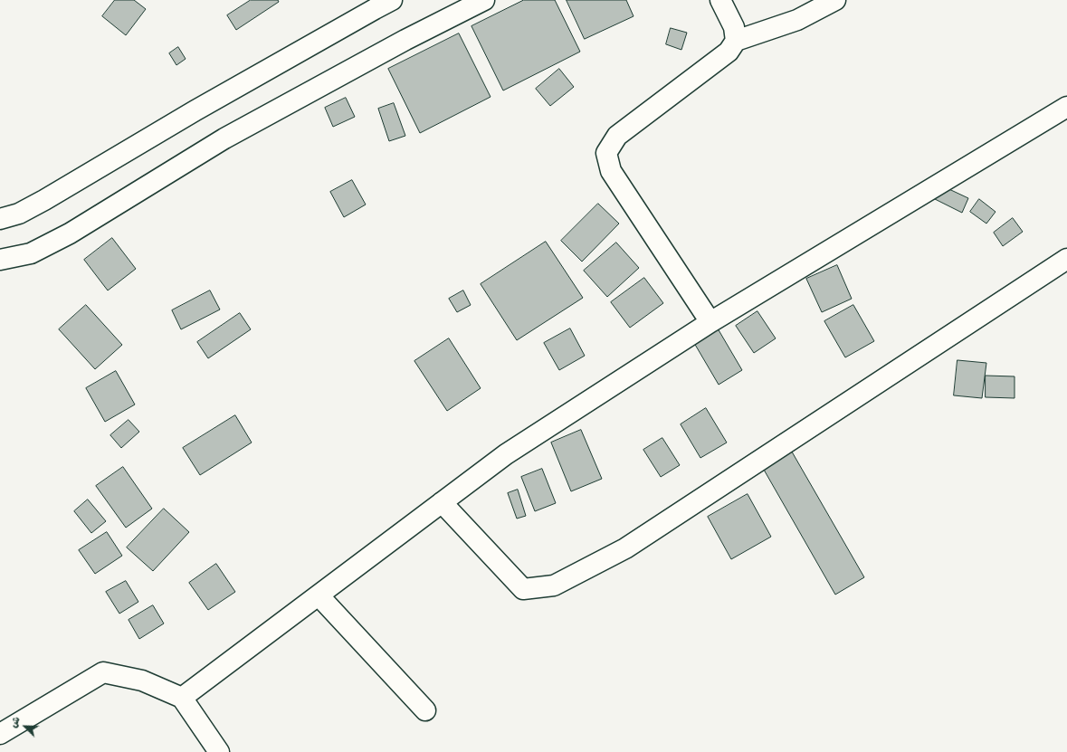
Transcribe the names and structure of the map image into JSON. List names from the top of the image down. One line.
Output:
{"north":"top left"}
